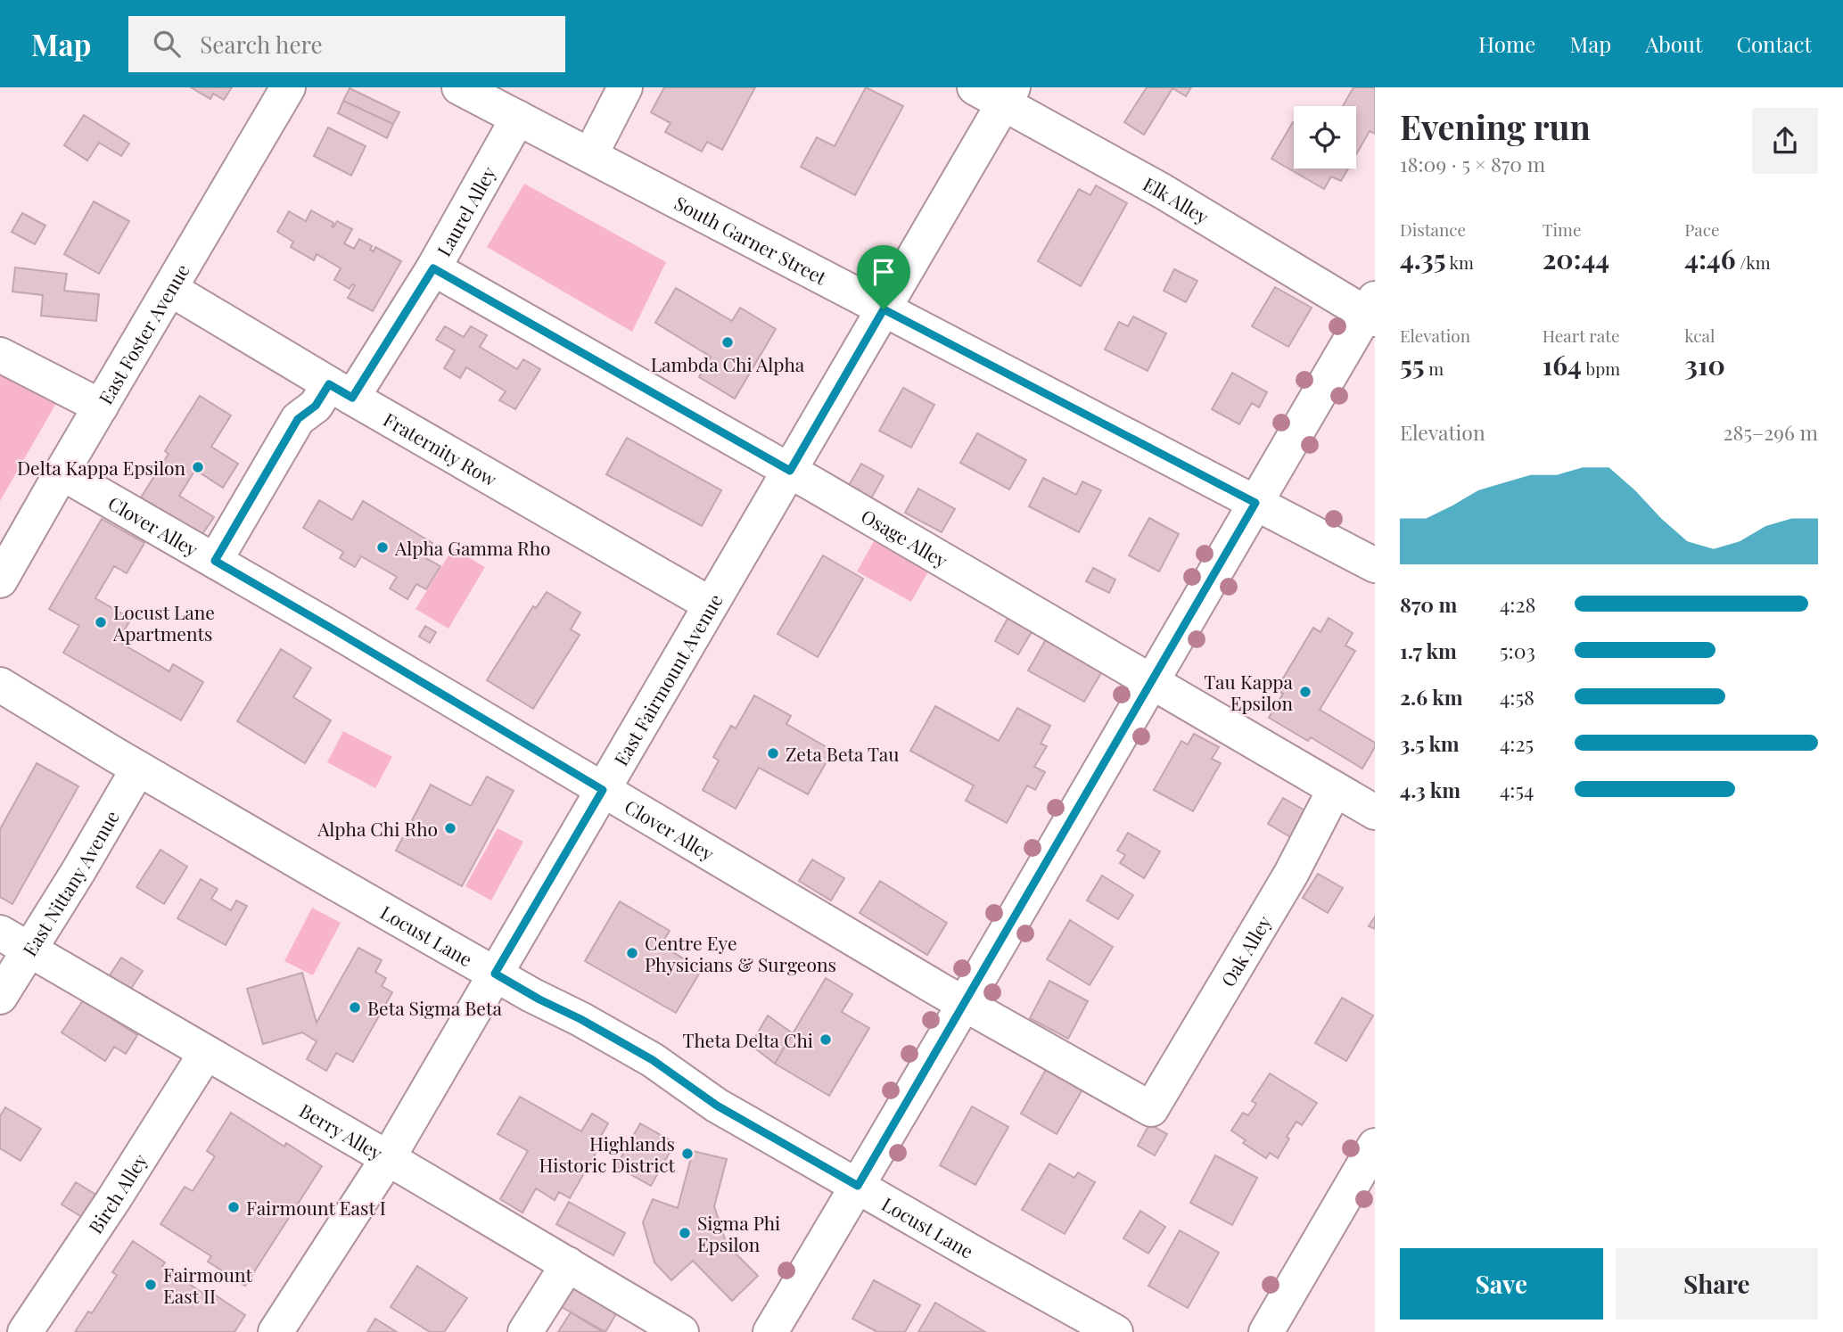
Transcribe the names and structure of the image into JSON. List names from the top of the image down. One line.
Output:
{"streets":{"street":["Elk Alley","Laurel Alley","South Garner Street","East Foster Avenue","Fraternity Row","Clover Alley","Osage Alley","East Fairmount Avenue","East Nittany Avenue","Locust Lane","Oak Alley","Berry Alley","Birch Alley"]},"crossings":[["Elk Alley","East Fairmount Avenue"],["Laurel Alley","South Garner Street"],["Laurel Alley","Fraternity Row"],["Laurel Alley","Clover Alley"],["Laurel Alley","Osage Alley"],["South Garner Street","East Fairmount Avenue"],["East Foster Avenue","Fraternity Row"],["East Foster Avenue","Clover Alley"],["Fraternity Row","East Fairmount Avenue"],["Clover Alley","East Fairmount Avenue"],["Clover Alley","Oak Alley"],["Osage Alley","East Fairmount Avenue"],["Osage Alley","Oak Alley"],["East Fairmount Avenue","Locust Lane"],["East Fairmount Avenue","Berry Alley"],["East Nittany Avenue","Locust Lane"],["East Nittany Avenue","Berry Alley"],["Berry Alley","Birch Alley"]],"places":["Lambda Chi Alpha","Delta Kappa Epsilon","Alpha Gamma Rho","Locust Lane Apartments","Tau Kappa Epsilon","Zeta Beta Tau","Alpha Chi Rho","Centre Eye Physicians & Surgeons","Beta Sigma Beta","Theta Delta Chi","Highlands Historic District","Fairmount East I","Sigma Phi Epsilon","Fairmount East II"],"page":{"header":"Map","search":"Search here","nav":["Home","Map","About","Contact"],"heading":["Evening run","18:09 · 5 × 870 m"],"stats":[["Distance","4.35 km"],["Time","20:44"],["Pace","4:46 /km"],["Elevation","55 m"],["Heart rate","164 bpm"],["kcal","310"]],"chart":["Elevation","285–296 m"],"list":[{"name":"870 m","note":"4:28"},{"name":"1.7 km","note":"5:03"},{"name":"2.6 km","note":"4:58"},{"name":"3.5 km","note":"4:25"},{"name":"4.3 km","note":"4:54"}],"buttons":["Save","Share"]}}
